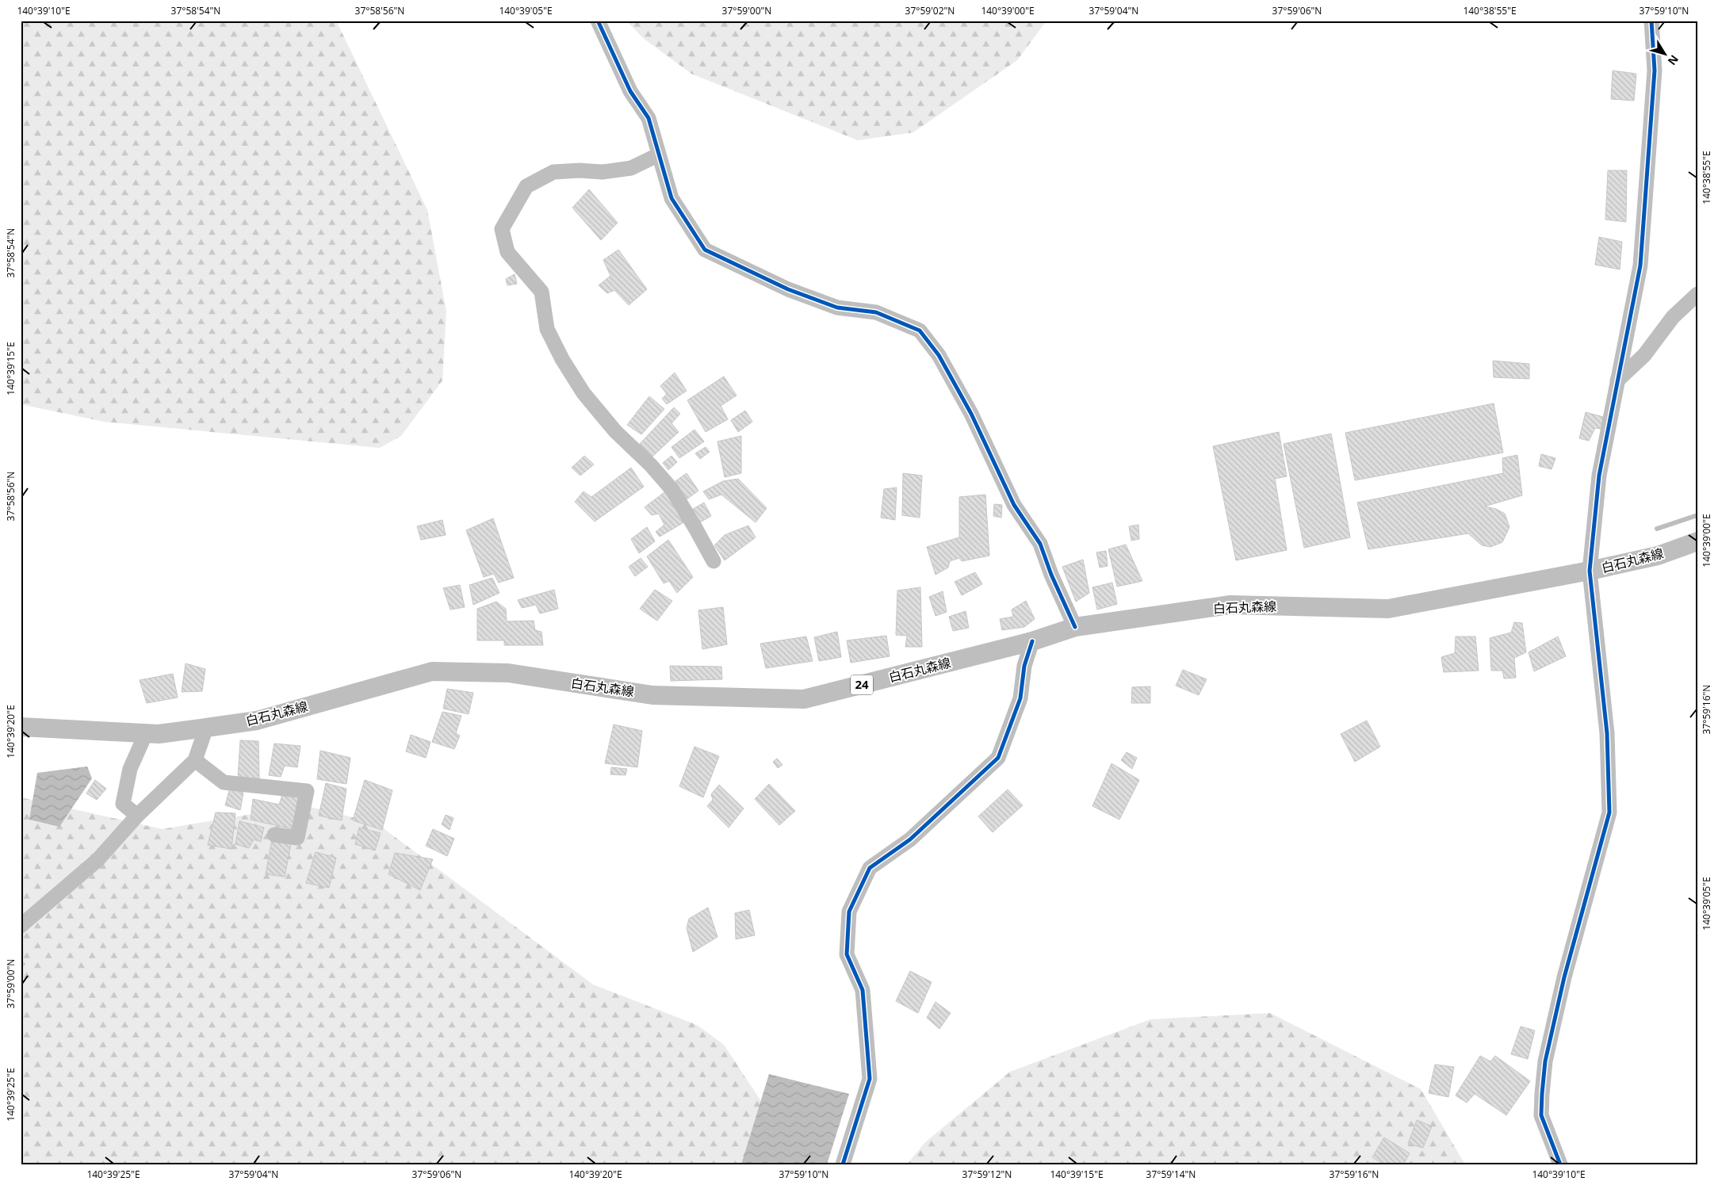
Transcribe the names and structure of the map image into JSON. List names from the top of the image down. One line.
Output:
{"streets":{"main road":["白石丸森線","24"]},"north":"bottom right","coordinates":["140°39'10\"E","37°58'54\"N","37°58'56\"N","140°39'05\"E","37°59'00\"N","37°59'02\"N","140°39'00\"E","37°59'04\"N","37°59'06\"N","140°38'55\"E","37°59'10\"N","140°39'15\"E","37°59'16\"N","140°39'20\"E","140°39'25\"E","37°59'12\"N","37°59'14\"N"]}
